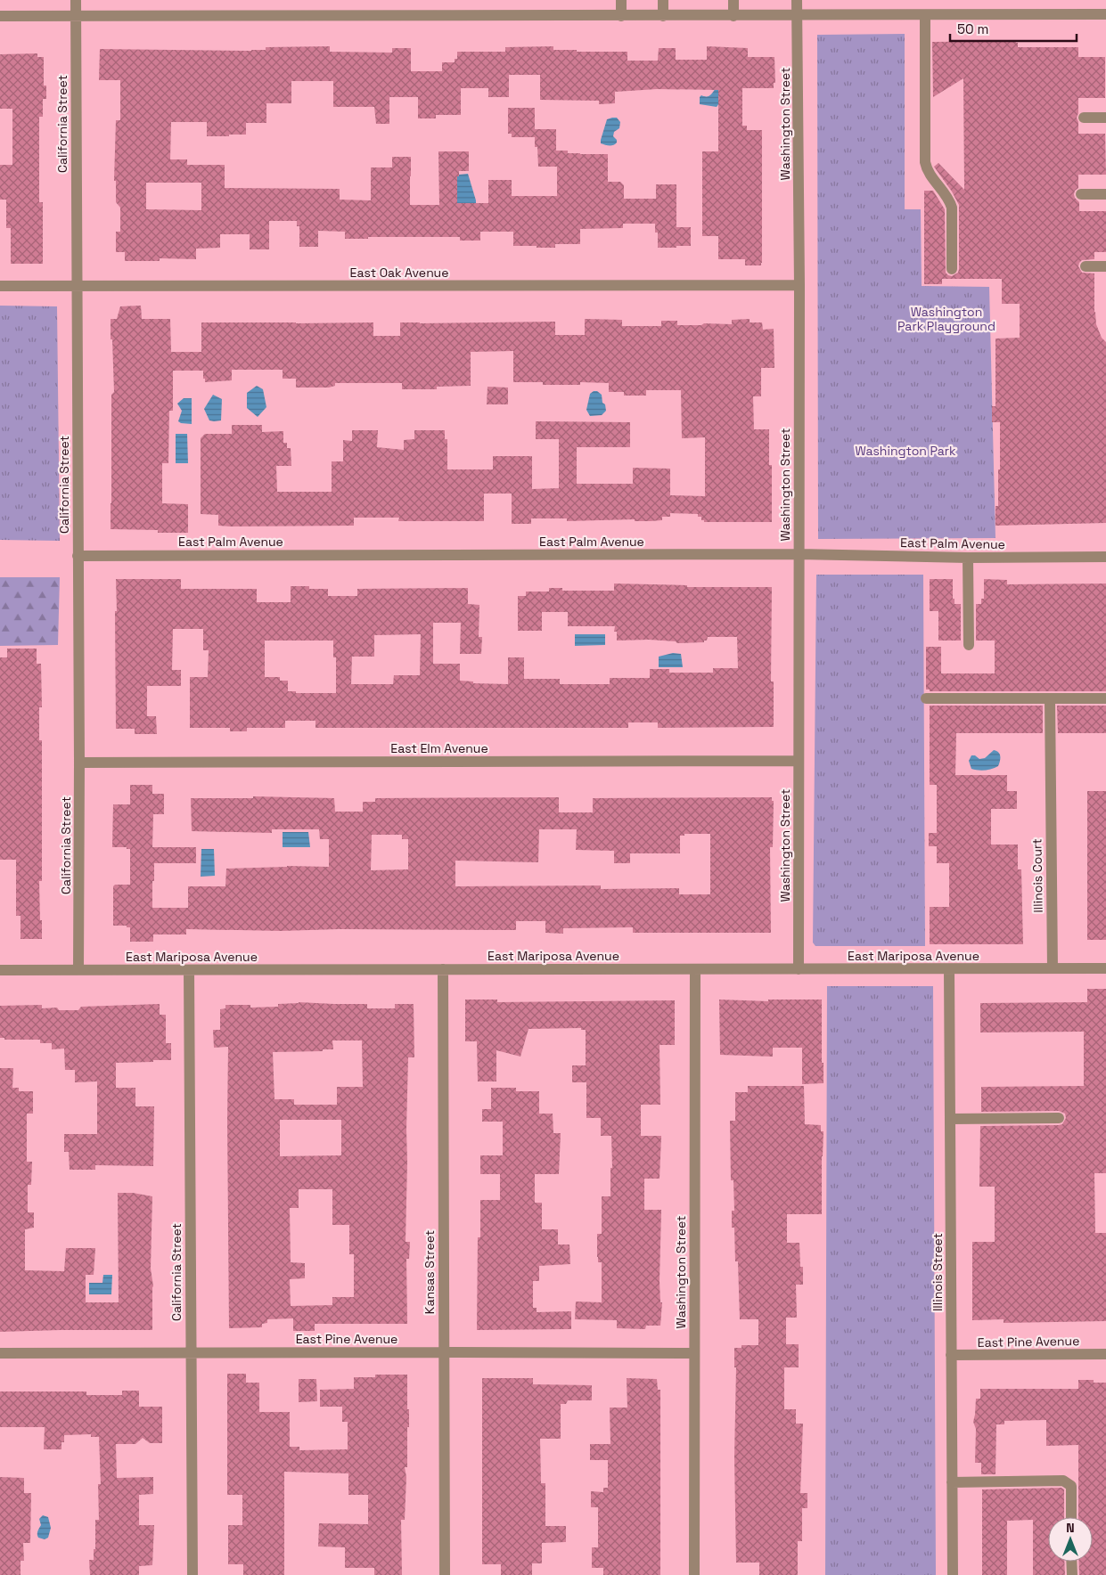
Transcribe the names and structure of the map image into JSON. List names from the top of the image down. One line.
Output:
{"streets":{"street":["California Street","Washington Street","East Oak Avenue","East Palm Avenue","East Elm Avenue","Illinois Court","East Mariposa Avenue","Kansas Street","Illinois Street","East Pine Avenue"]},"crossings":[["California Street","East Oak Avenue"],["California Street","East Palm Avenue"],["California Street","East Elm Avenue"],["California Street","East Mariposa Avenue"],["California Street","East Pine Avenue"],["Washington Street","East Oak Avenue"],["Washington Street","East Palm Avenue"],["Washington Street","East Elm Avenue"],["Washington Street","East Mariposa Avenue"],["Washington Street","East Pine Avenue"],["Illinois Court","East Mariposa Avenue"],["East Mariposa Avenue","Kansas Street"],["East Mariposa Avenue","Illinois Street"],["Kansas Street","East Pine Avenue"],["Illinois Street","East Pine Avenue"]],"parks":["Washington Park Playground","Washington Park"],"scale_bar":"50 m","north":"top"}
